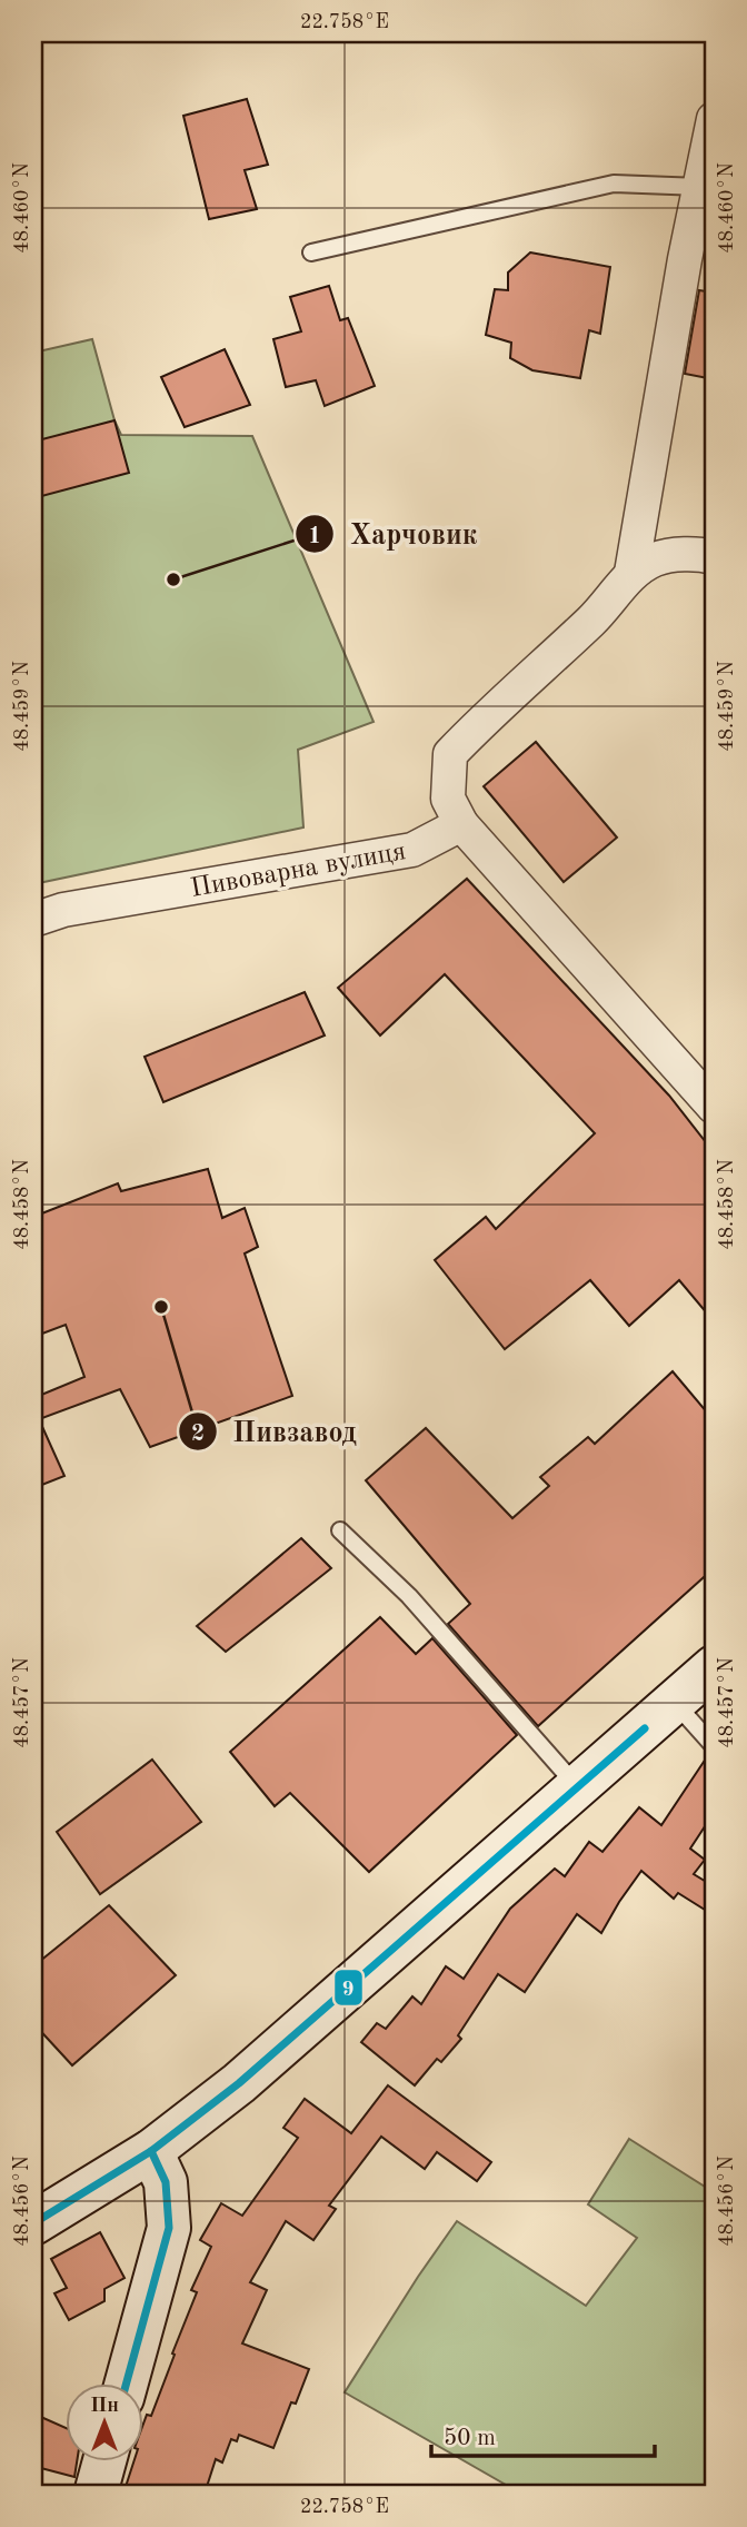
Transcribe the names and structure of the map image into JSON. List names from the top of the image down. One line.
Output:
{"streets":{"street":["Пивоварна вулиця"]},"places":["Харчовик","Пивзавод"],"lines":["transit line 9"],"scale_bar":"50 m","north":"top","coordinates":["22.758°E","48.460°N","48.459°N","48.458°N","48.457°N","48.456°N"]}
